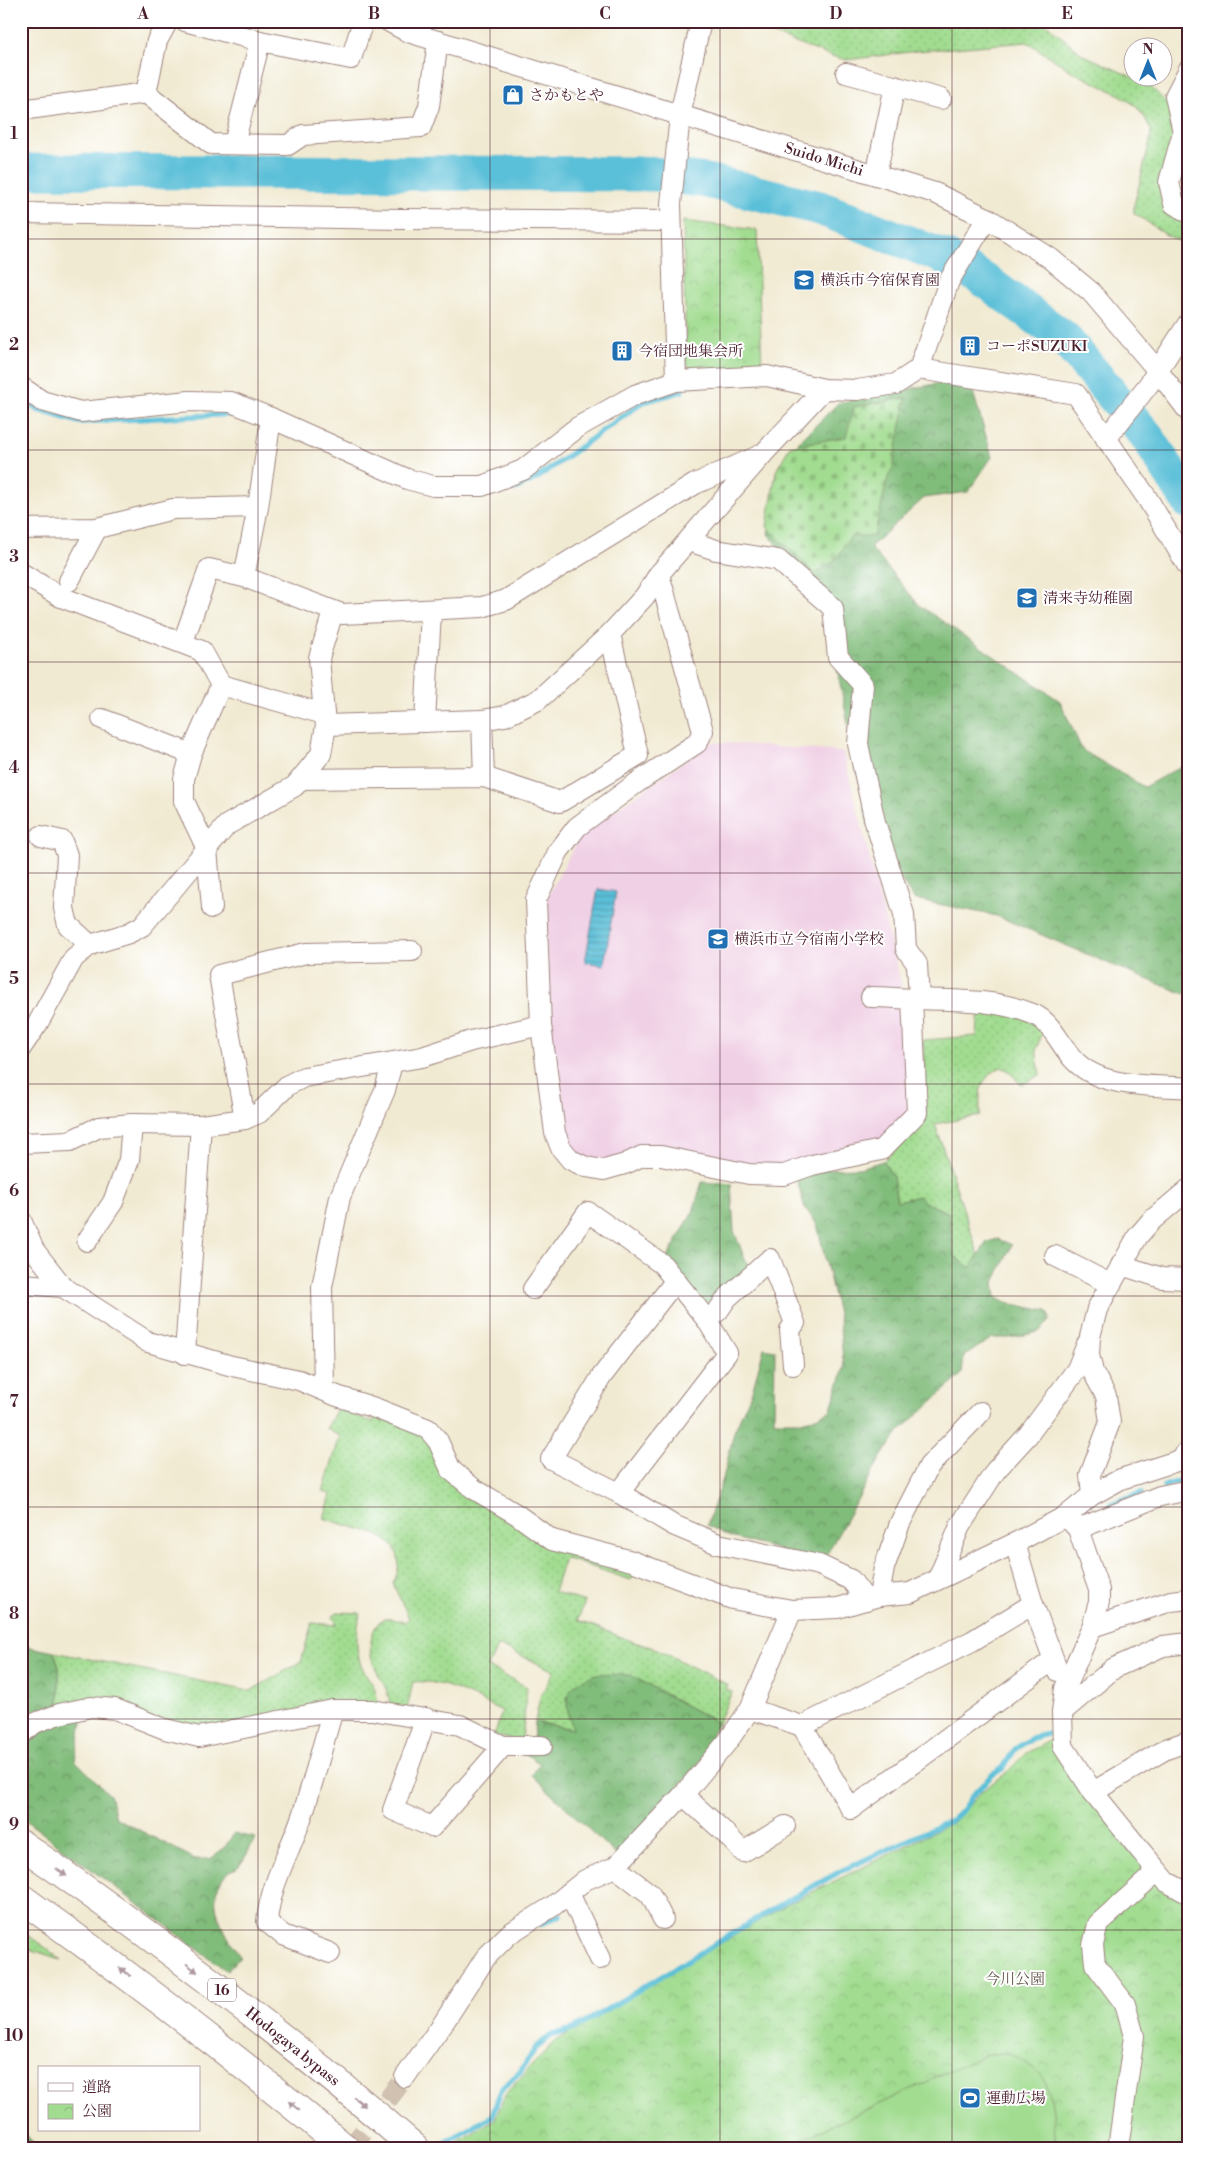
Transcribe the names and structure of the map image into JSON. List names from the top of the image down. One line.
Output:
{"streets":{"highway":["16","Hodogaya bypass"],"street":["Suido Michi"]},"parks":["今川公園"],"places":{"shop":["さかもとや"],"school or university":["横浜市今宿保育園","清来寺幼稚園","横浜市立今宿南小学校"],"building":["コーポSUZUKI","今宿団地集会所"],"sports":["運動広場"]},"legend":["道路","公園"],"north":"top","grid":{"columns":["A","B","C","D","E"],"rows":["1","2","3","4","5","6","7","8","9","10"]}}
